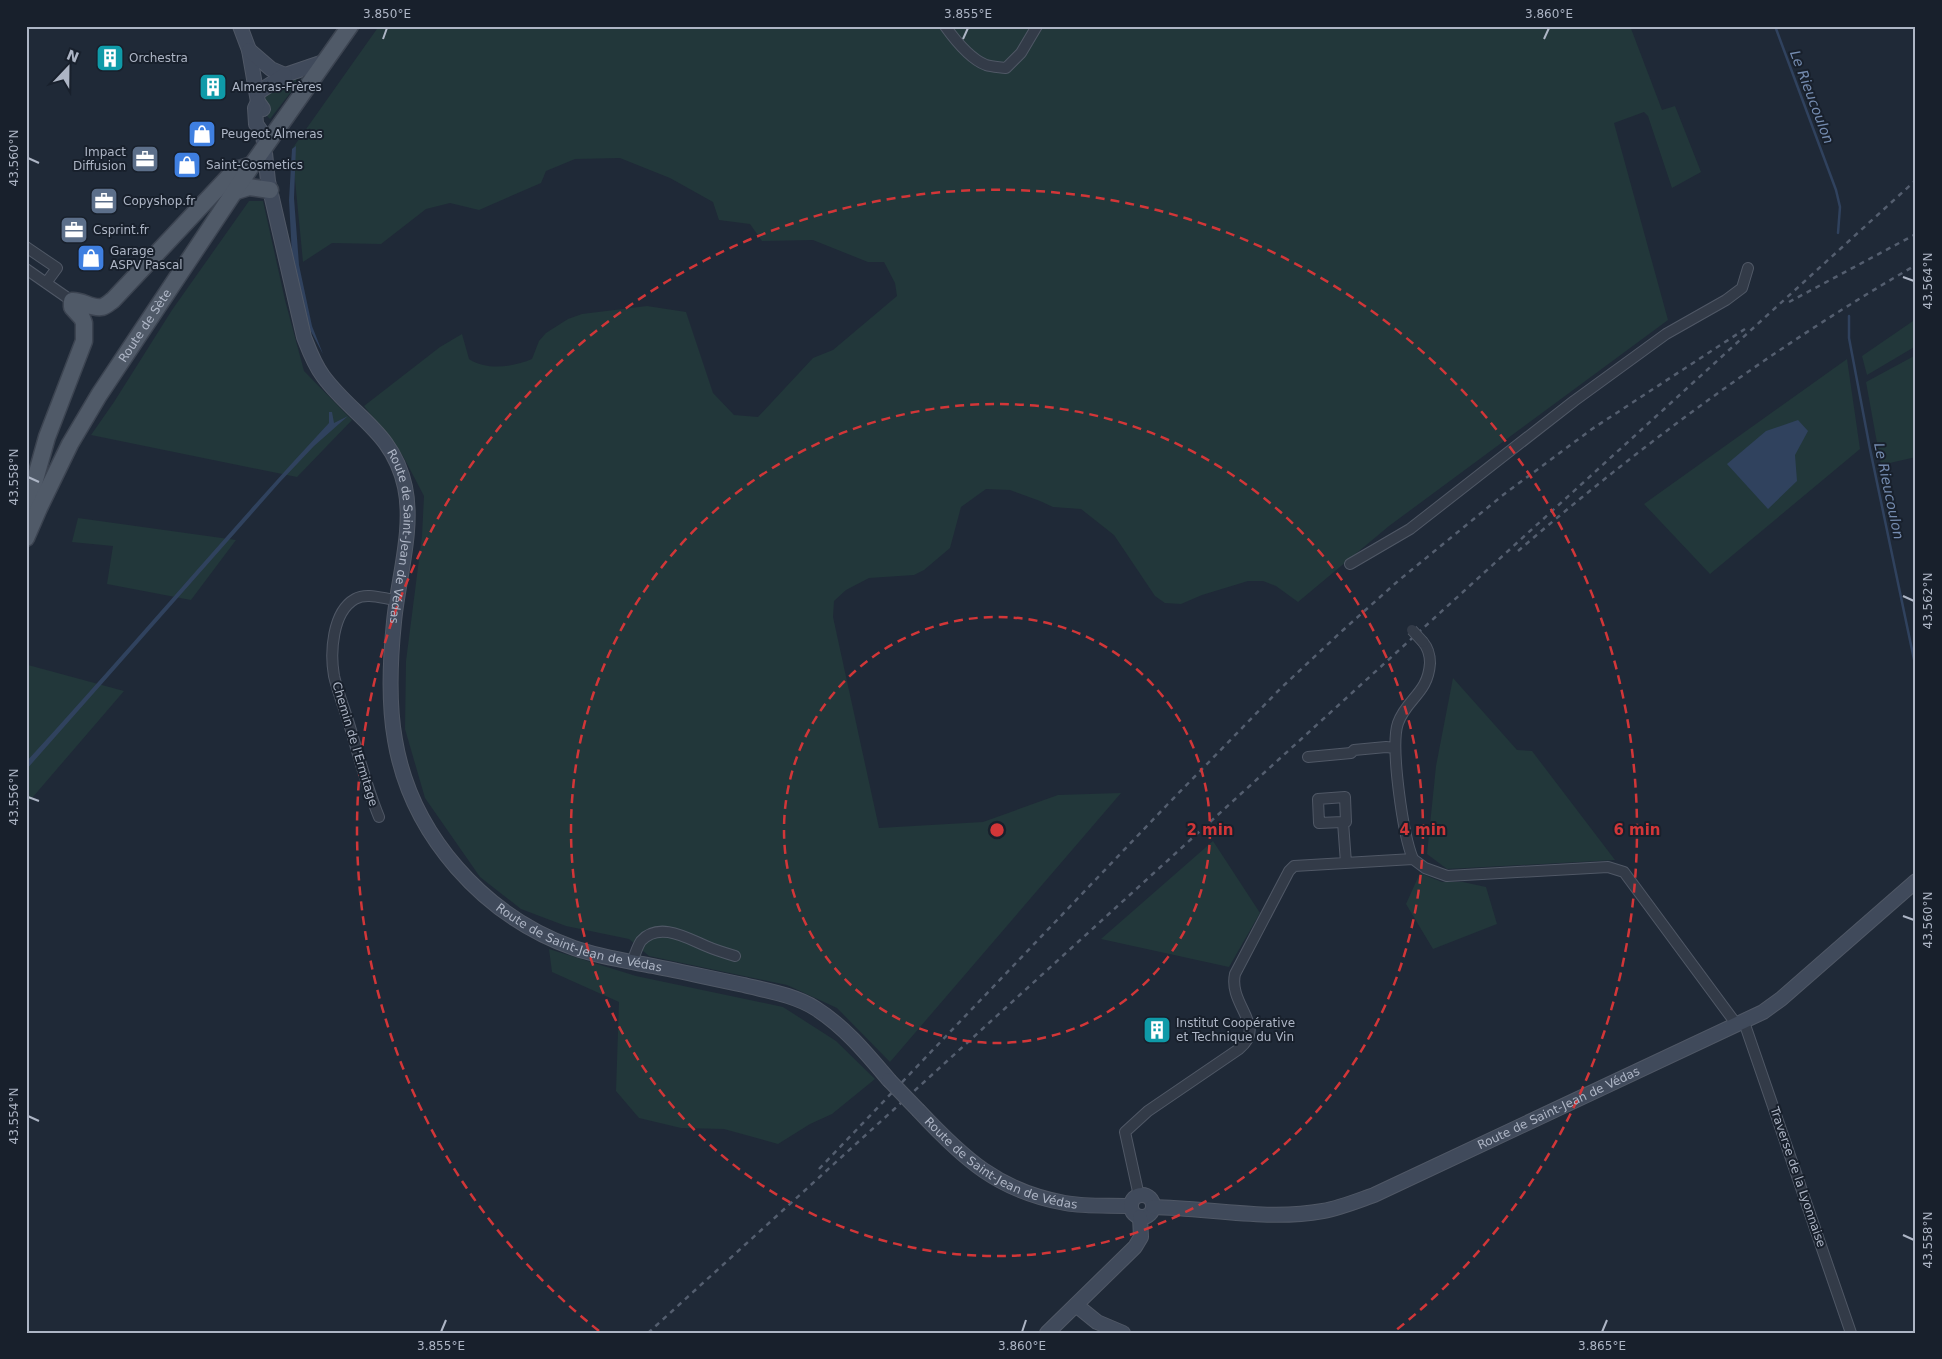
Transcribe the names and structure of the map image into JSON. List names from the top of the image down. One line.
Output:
{"streets":{"main road":["Route de Sète"],"street":["Route de Saint-Jean de Védas","Chemin de l'Ermitage","Traverse de la Lyonnaise"]},"crossings":[["Route de Saint-Jean de Védas","Chemin de l'Ermitage"],["Route de Saint-Jean de Védas","Traverse de la Lyonnaise"]],"water":["Le Rieucoulon"],"places":{"building":["Orchestra","Almeras-Frères","Institut Coopérative et Technique du Vin"],"shop":["Peugeot Almeras","Saint-Cosmetics","Garage ASPV Pascal"],"office":["Impact Diffusion","Copyshop.fr","Csprint.fr"]},"north":"top","coordinates":["3.850°E","3.855°E","3.860°E","43.560°N","43.564°N","43.558°N","43.562°N","43.556°N","43.554°N","3.865°E"],"rings":["2 min","4 min","6 min"]}
